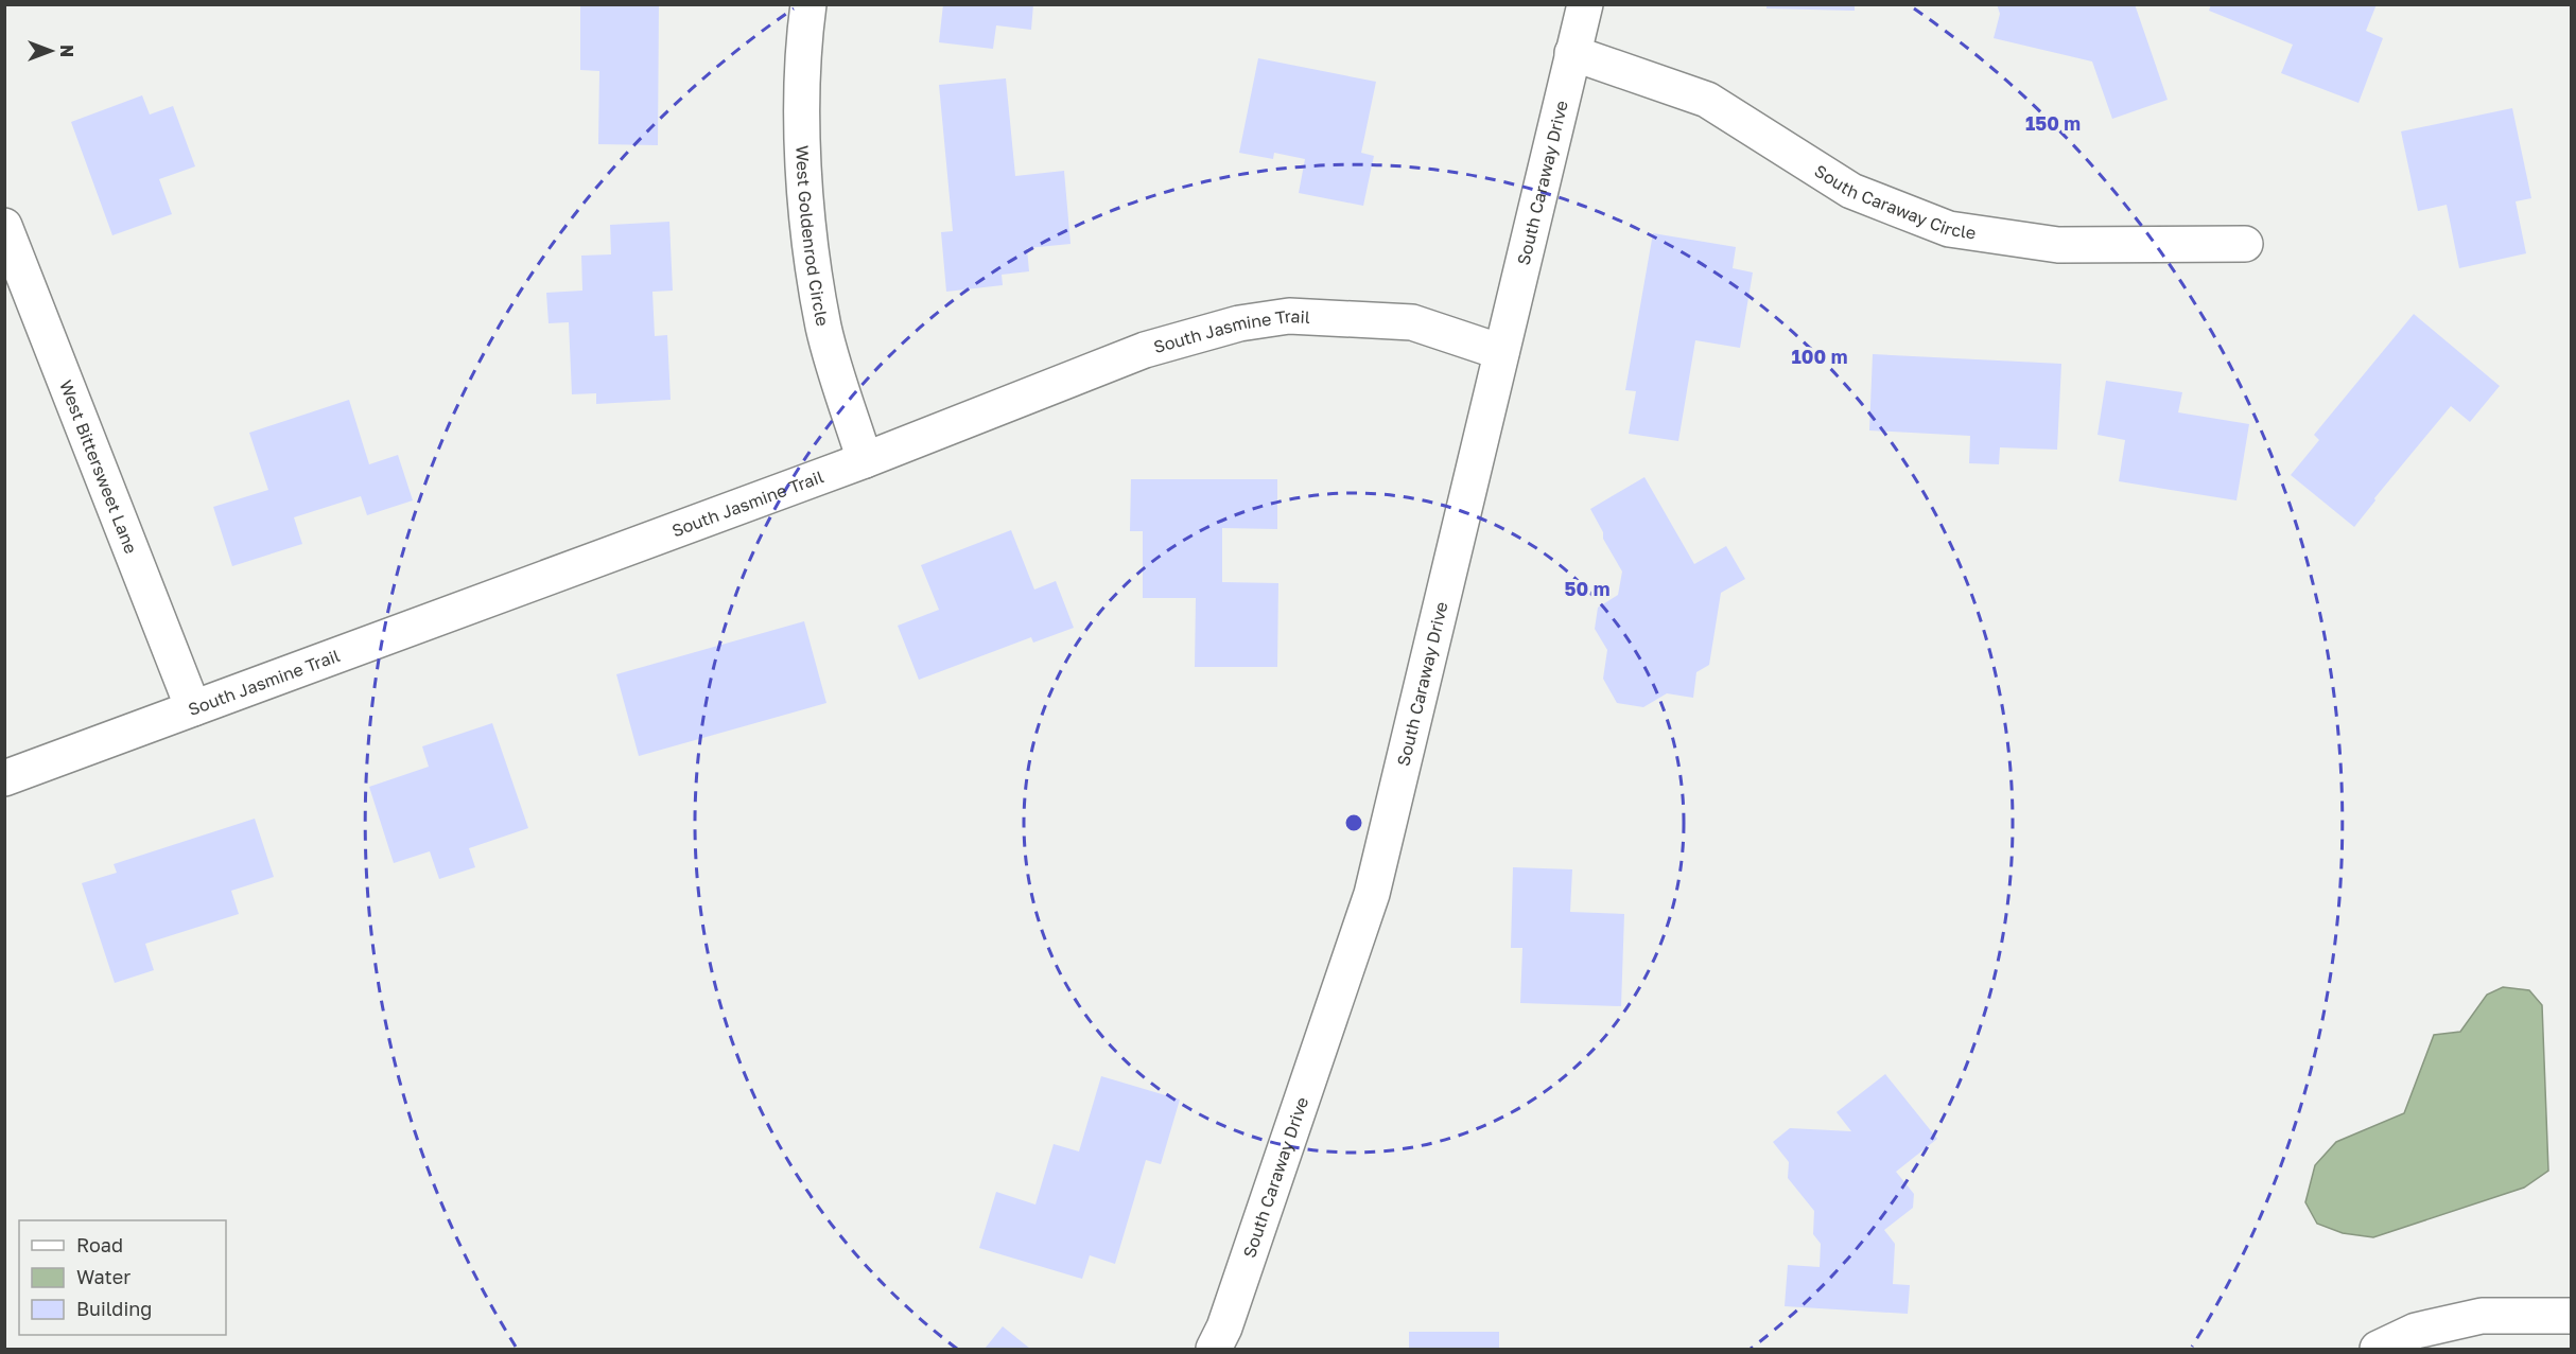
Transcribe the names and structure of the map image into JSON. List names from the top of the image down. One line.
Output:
{"streets":{"street":["South Caraway Drive","South Caraway Circle","West Goldenrod Circle","South Jasmine Trail","West Bittersweet Lane"]},"crossings":[["South Caraway Drive","South Caraway Circle"],["South Caraway Drive","South Jasmine Trail"],["West Goldenrod Circle","South Jasmine Trail"],["South Jasmine Trail","West Bittersweet Lane"]],"legend":["Road","Water","Building"],"north":"right","rings":["150 m","100 m","50 m"]}
